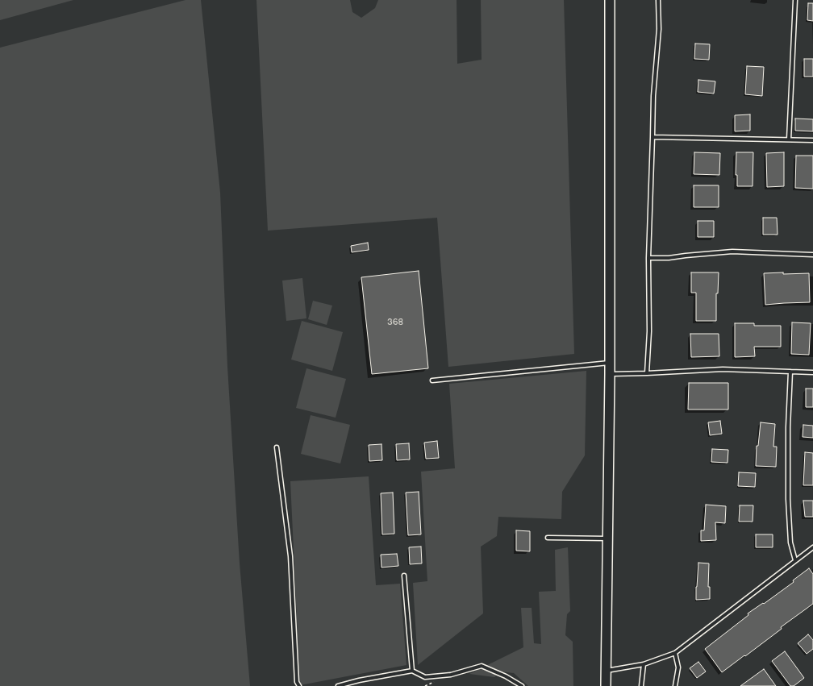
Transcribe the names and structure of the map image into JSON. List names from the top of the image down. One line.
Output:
{"house_numbers":["368"]}
